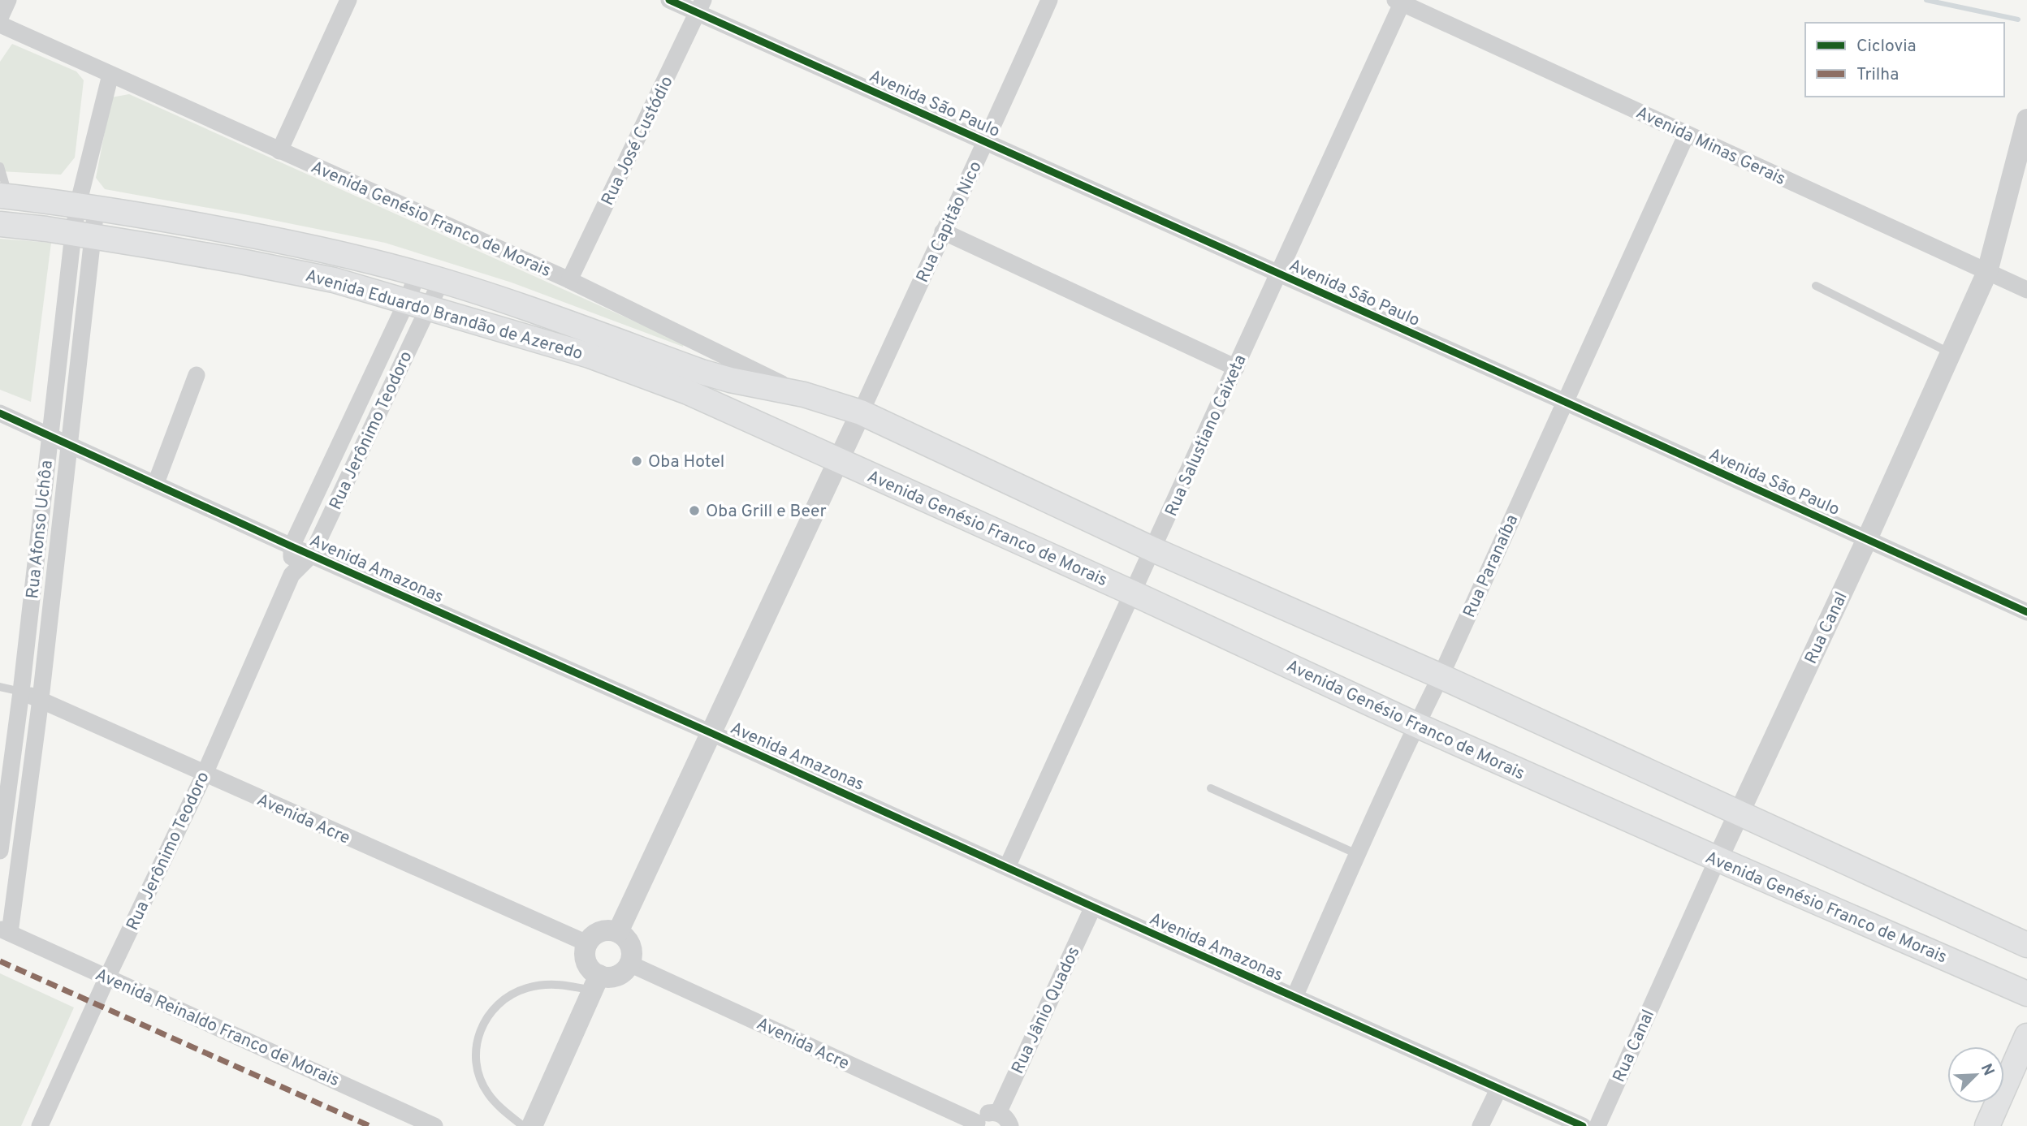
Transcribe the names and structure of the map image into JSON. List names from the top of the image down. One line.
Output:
{"streets":{"main road":["Avenida Genésio Franco de Morais","Avenida Eduardo Brandão de Azeredo"],"street":["Avenida São Paulo","Rua José Custódio","Avenida Minas Gerais","Rua Capitão Nico","Rua Jerônimo Teodoro","Rua Salustiano Caixeta","Rua Afonso Uchôa","Rua Paranaíba","Avenida Amazonas","Rua Canal","Avenida Acre","Rua Jânio Quados","Avenida Reinaldo Franco de Morais"]},"crossings":[["Avenida São Paulo","Rua José Custódio"],["Avenida São Paulo","Rua Capitão Nico"],["Avenida São Paulo","Rua Salustiano Caixeta"],["Avenida São Paulo","Rua Paranaíba"],["Avenida São Paulo","Rua Canal"],["Rua José Custódio","Avenida Genésio Franco de Morais"],["Avenida Minas Gerais","Rua Salustiano Caixeta"],["Avenida Minas Gerais","Rua Paranaíba"],["Avenida Minas Gerais","Rua Canal"],["Avenida Genésio Franco de Morais","Rua Capitão Nico"],["Avenida Genésio Franco de Morais","Avenida Eduardo Brandão de Azeredo"],["Avenida Genésio Franco de Morais","Rua Salustiano Caixeta"],["Avenida Genésio Franco de Morais","Rua Afonso Uchôa"],["Avenida Genésio Franco de Morais","Rua Paranaíba"],["Avenida Genésio Franco de Morais","Rua Canal"],["Avenida Eduardo Brandão de Azeredo","Rua Jerônimo Teodoro"],["Avenida Eduardo Brandão de Azeredo","Rua Afonso Uchôa"],["Rua Jerônimo Teodoro","Avenida Amazonas"],["Rua Jerônimo Teodoro","Avenida Acre"],["Rua Jerônimo Teodoro","Avenida Reinaldo Franco de Morais"],["Rua Salustiano Caixeta","Avenida Amazonas"],["Rua Afonso Uchôa","Avenida Amazonas"],["Rua Afonso Uchôa","Avenida Acre"],["Rua Afonso Uchôa","Avenida Reinaldo Franco de Morais"],["Rua Paranaíba","Avenida Amazonas"],["Avenida Amazonas","Rua Jânio Quados"]],"places":["Oba Hotel","Oba Grill e Beer"],"legend":["Ciclovia","Trilha"],"north":"top right"}
